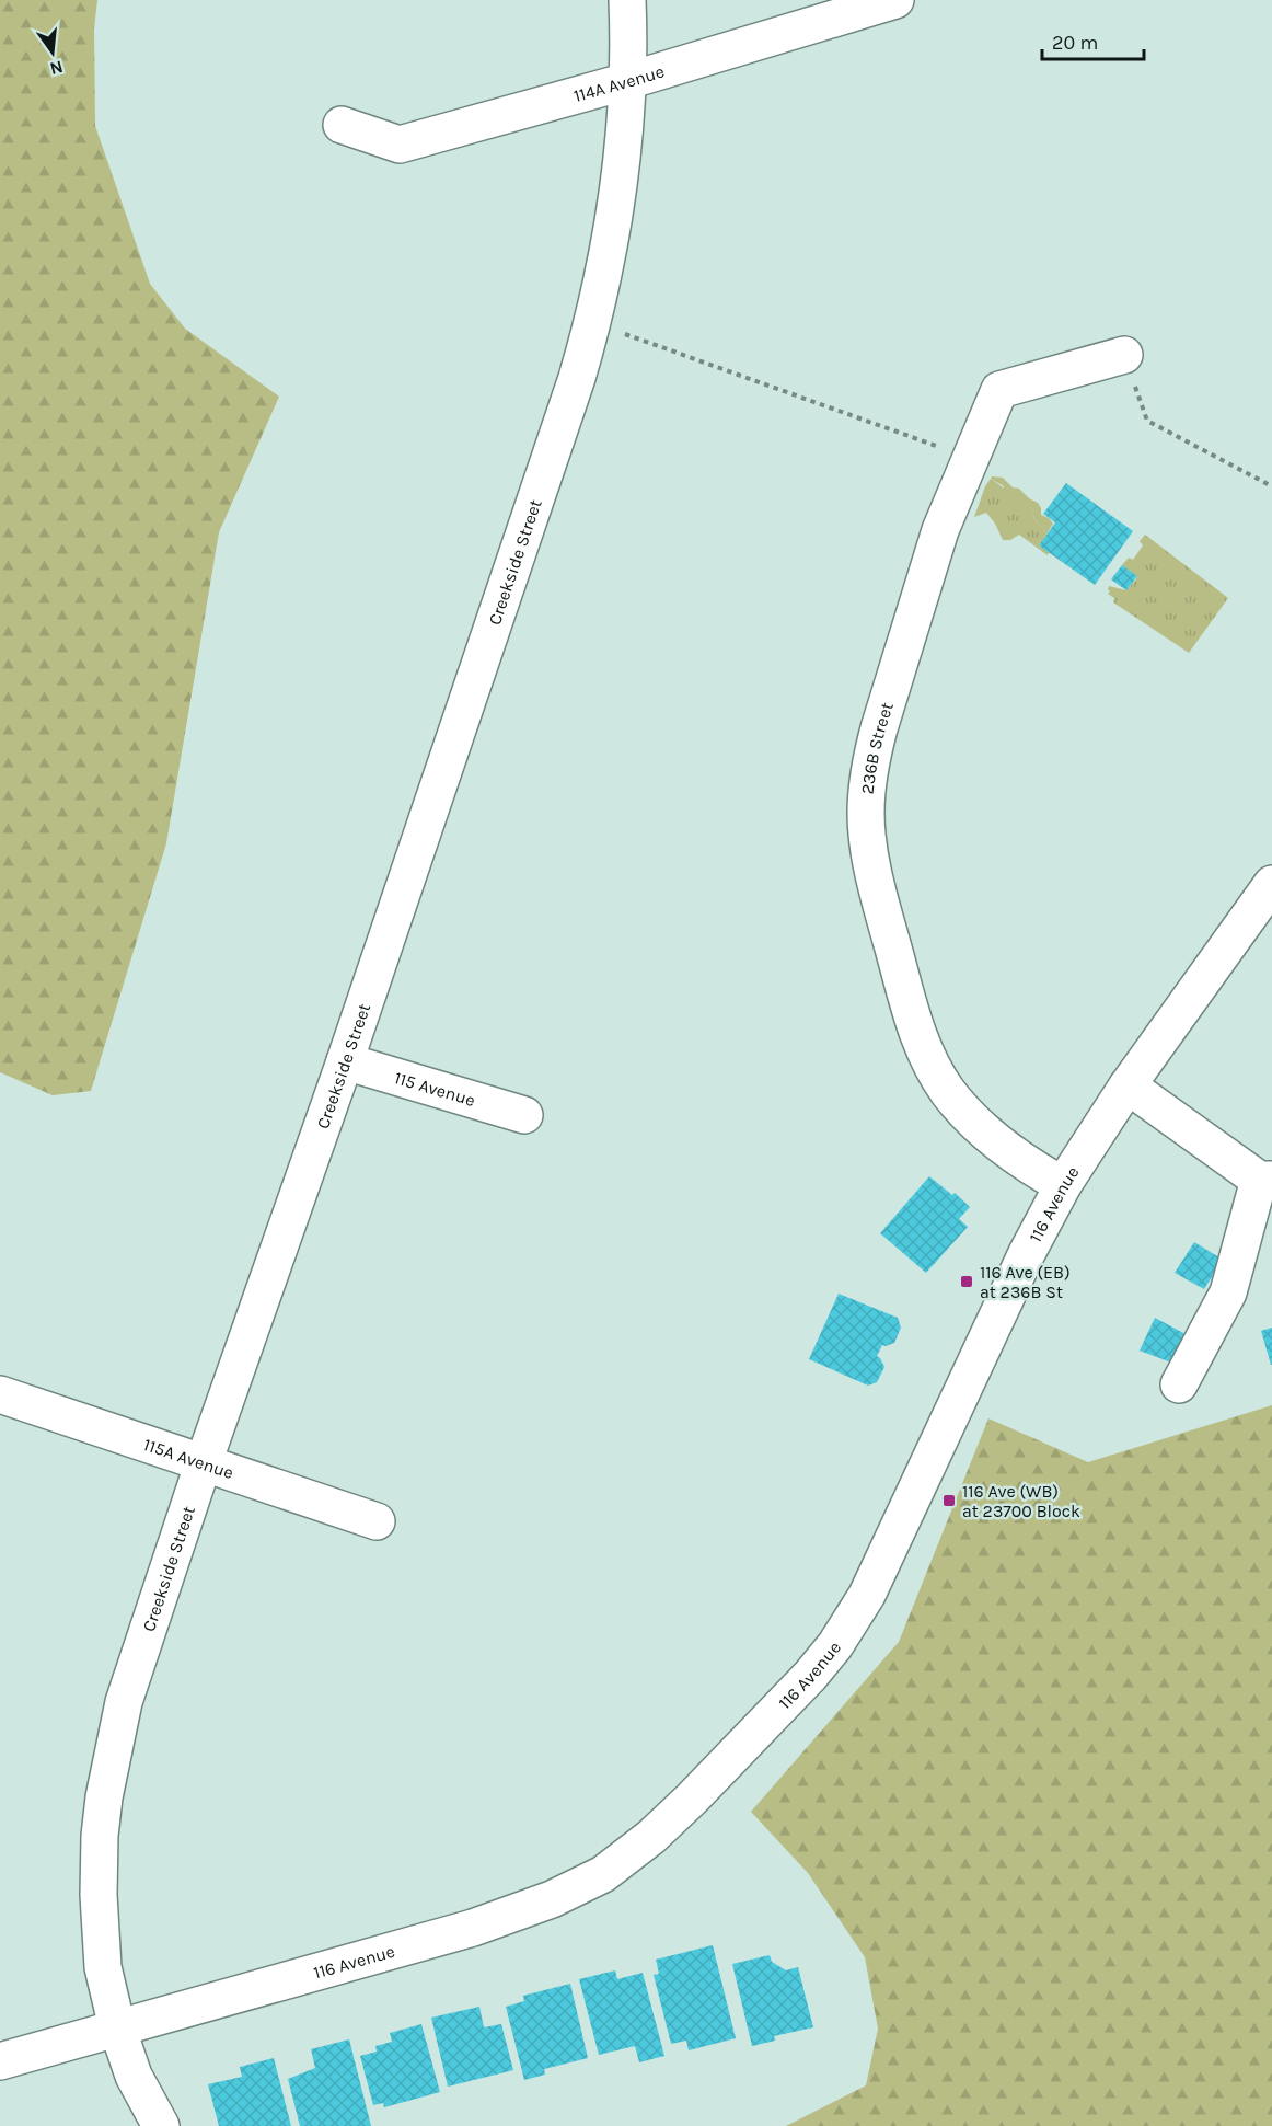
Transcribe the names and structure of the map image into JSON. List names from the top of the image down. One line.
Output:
{"streets":{"street":["114A Avenue","Creekside Street","236B Street","115 Avenue","116 Avenue","115A Avenue"]},"crossings":[["114A Avenue","Creekside Street"],["Creekside Street","115 Avenue"],["Creekside Street","116 Avenue"],["Creekside Street","115A Avenue"],["236B Street","116 Avenue"]],"places":{"transit":["116 Ave (EB) at 236B St","116 Ave (WB) at 23700 Block"]},"scale_bar":"20 m","north":"bottom"}
